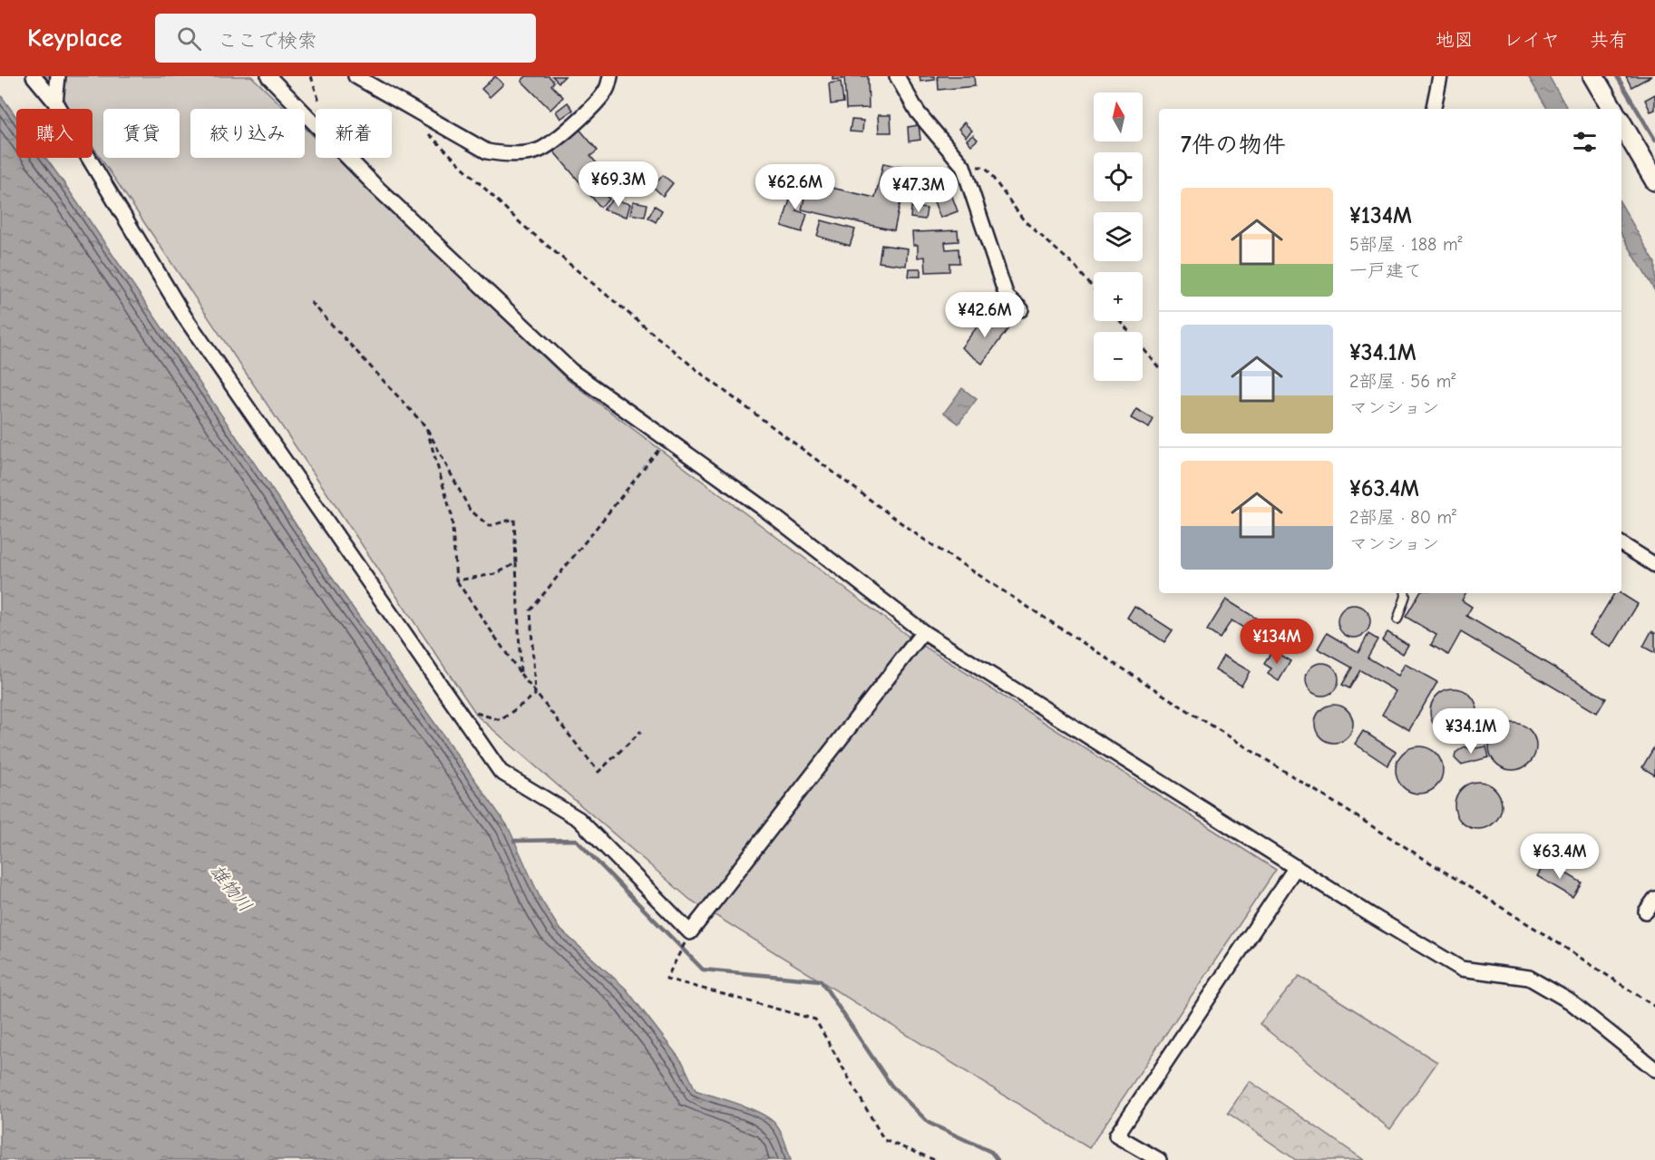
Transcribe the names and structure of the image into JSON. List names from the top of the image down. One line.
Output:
{"water":["雄物川"],"north":"top","page":{"header":"Keyplace","search":"ここで検索","nav":["地図","レイヤ","共有"],"map_buttons":["+","−"],"chip":["購入","賃貸","絞り込み","新着"],"heading":"7件の物件","price":["¥69.3M","¥62.6M","¥47.3M","¥42.6M","¥134M","¥34.1M","¥63.4M"],"list":[{"name":"¥134M","note":"5部屋 · 188 m² · 一戸建て"},{"name":"¥34.1M","note":"2部屋 · 56 m² · マンション"},{"name":"¥63.4M","note":"2部屋 · 80 m² · マンション"}]}}
